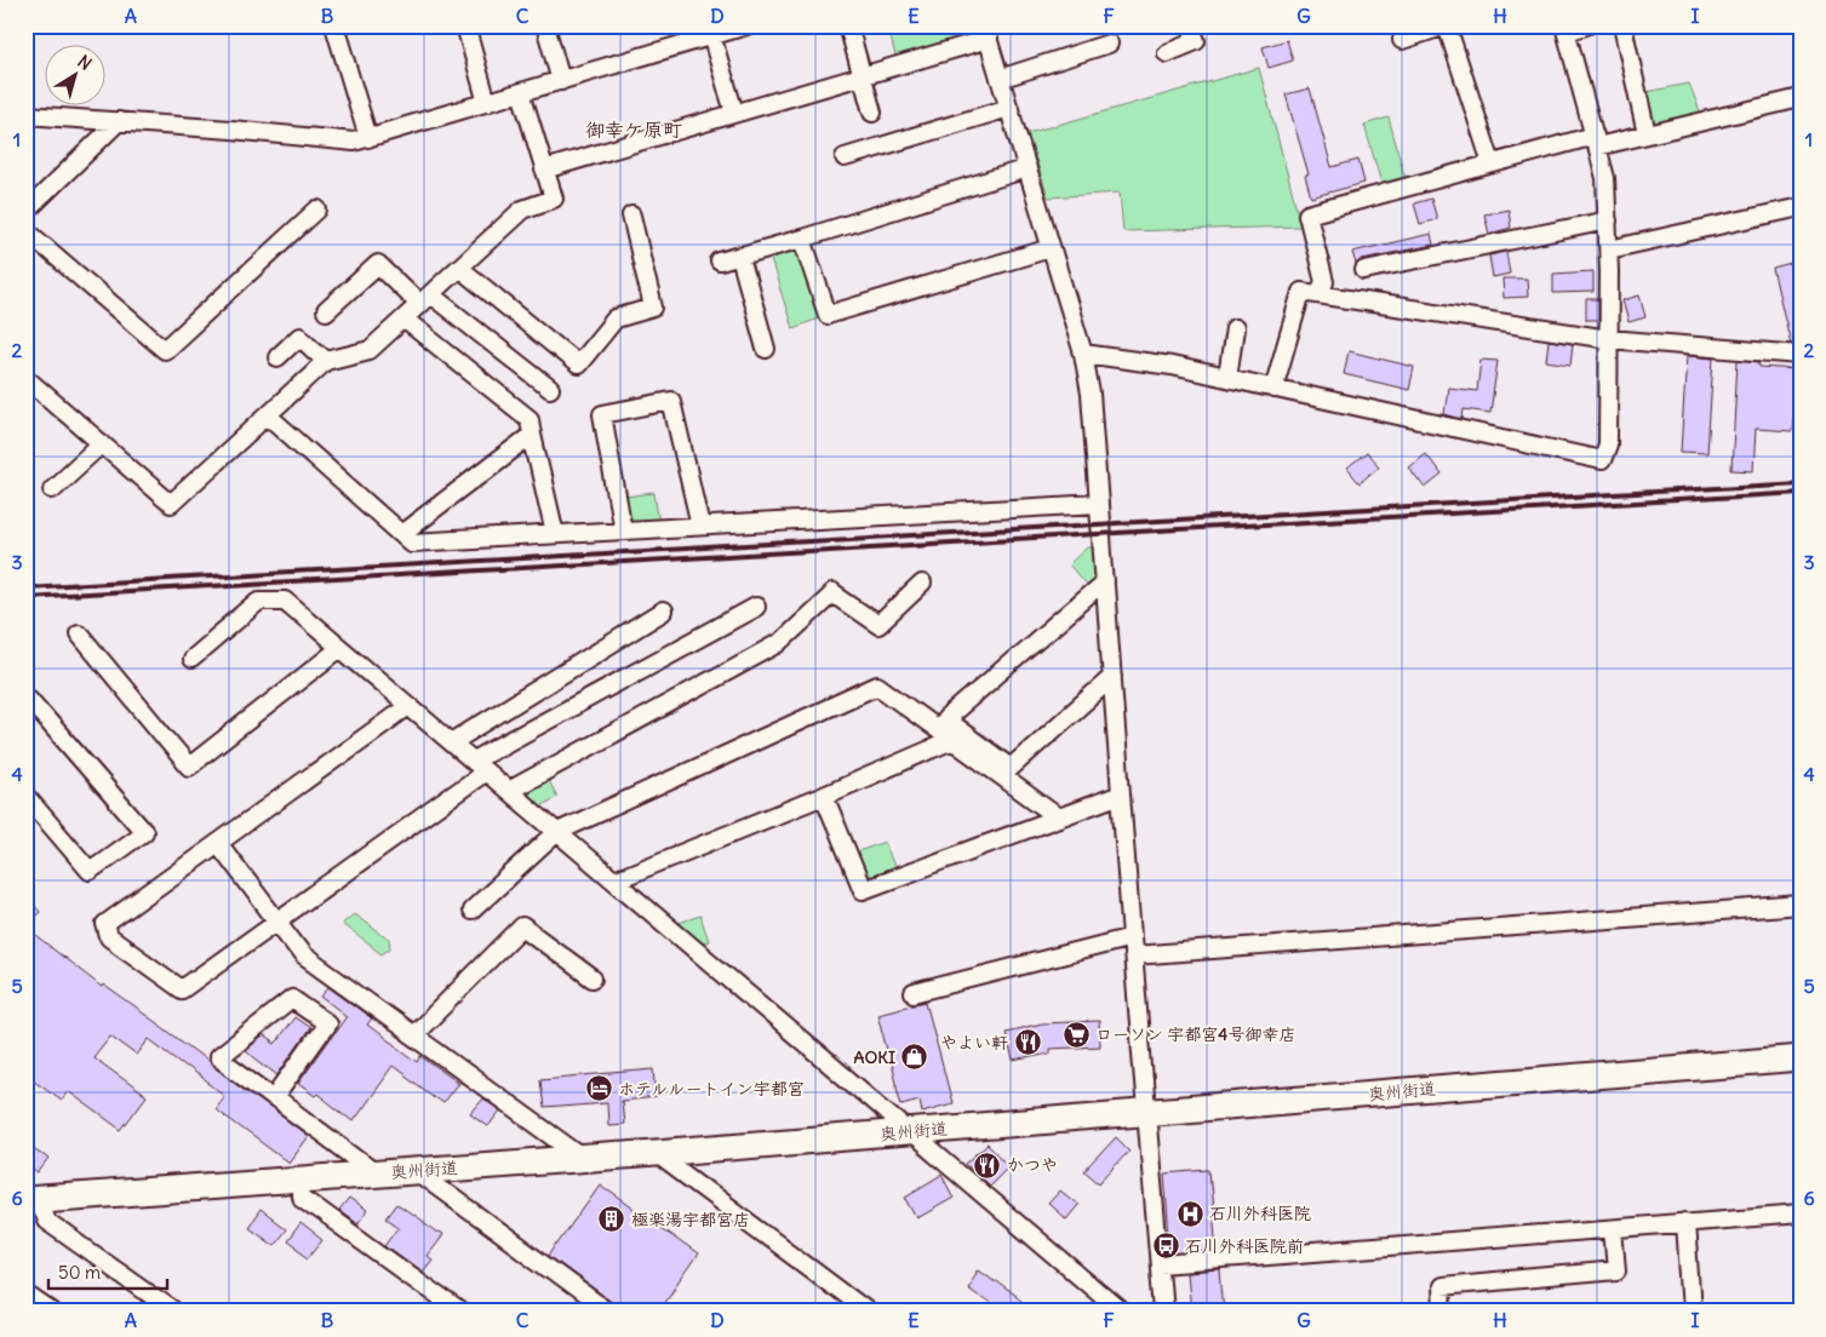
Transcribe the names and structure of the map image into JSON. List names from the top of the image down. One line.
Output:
{"streets":{"highway":["奥州街道"]},"districts":["御幸ケ原町"],"places":{"supermarket":["ローソン 宇都宮4号御幸店"],"restaurant":["やよい軒","かつや"],"shop":["AOKI"],"hotel":["ホテルルートイン宇都宮"],"hospital":["石川外科医院"],"building":["極楽湯宇都宮店"],"bus stop":["石川外科医院前"]},"scale_bar":"50 m","north":"top right","grid":{"columns":["A","B","C","D","E","F","G","H","I"],"rows":["1","2","3","4","5","6"]}}
